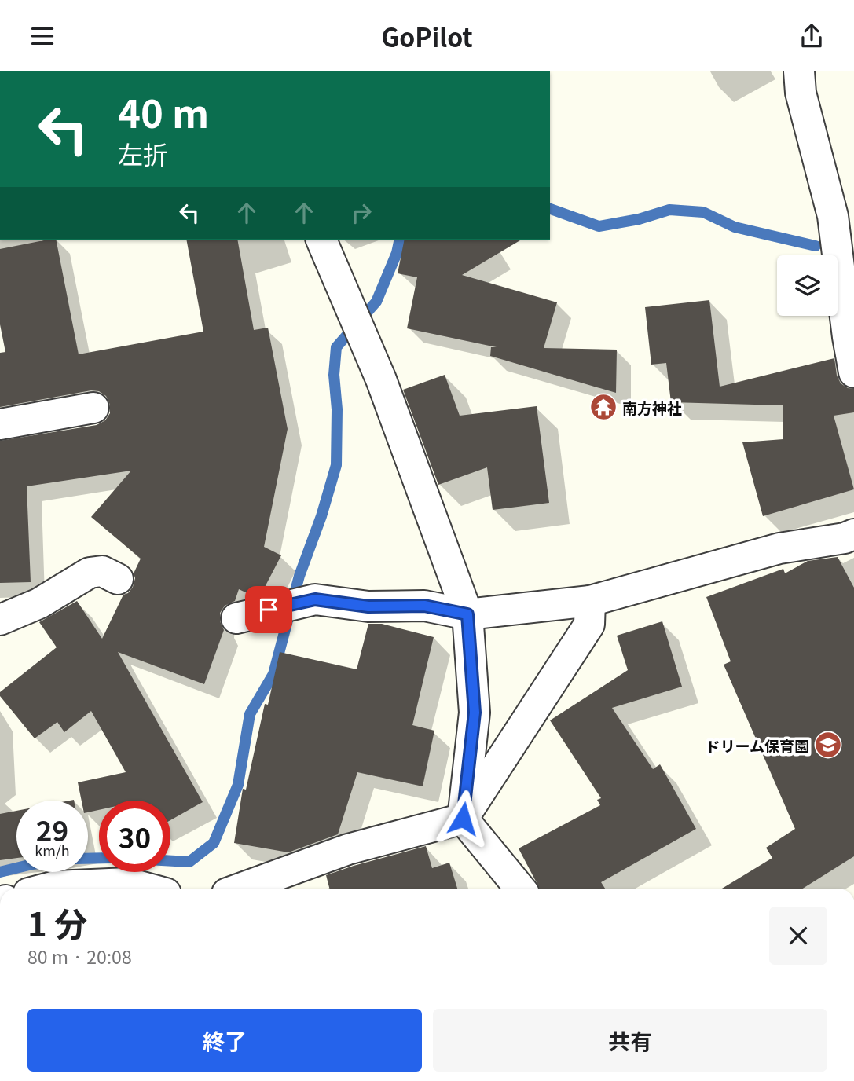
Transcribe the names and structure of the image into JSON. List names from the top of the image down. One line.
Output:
{"places":{"temple":["南方神社"],"school or university":["ドリーム保育園"]},"page":{"header":"GoPilot","turn":["40 m","左折"],"speed":"29 km/h","limit":"30","heading":["1 分","80 m · 20:08"],"buttons":["終了","共有"]}}
